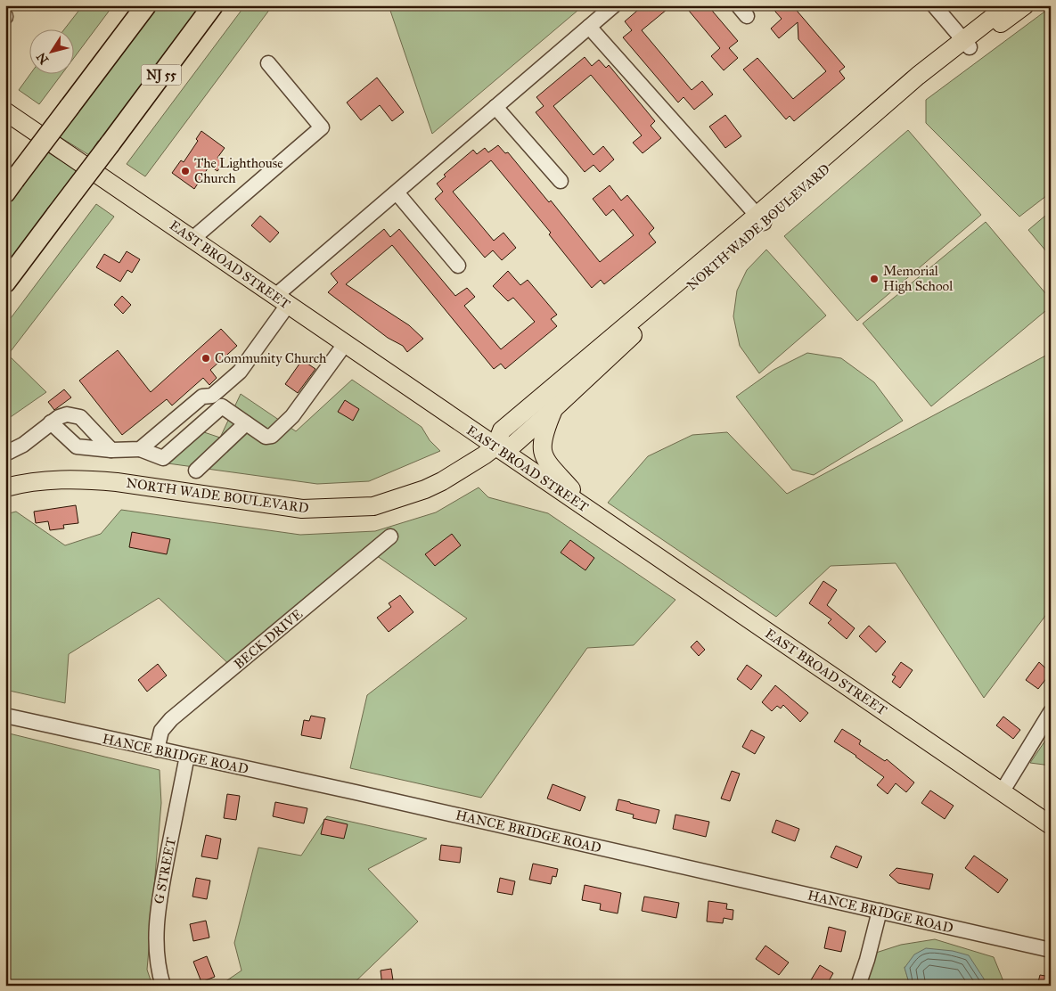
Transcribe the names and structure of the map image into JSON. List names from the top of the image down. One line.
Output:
{"streets":{"highway":["NJ 55"],"main road":["NORTH WADE BOULEVARD","EAST BROAD STREET"],"street":["BECK DRIVE","HANCE BRIDGE ROAD","G STREET"]},"crossings":[["NORTH WADE BOULEVARD","EAST BROAD STREET"],["BECK DRIVE","HANCE BRIDGE ROAD"],["HANCE BRIDGE ROAD","G STREET"]],"places":["The Lighthouse Church","Memorial High School","Community Church"],"north":"bottom left"}
